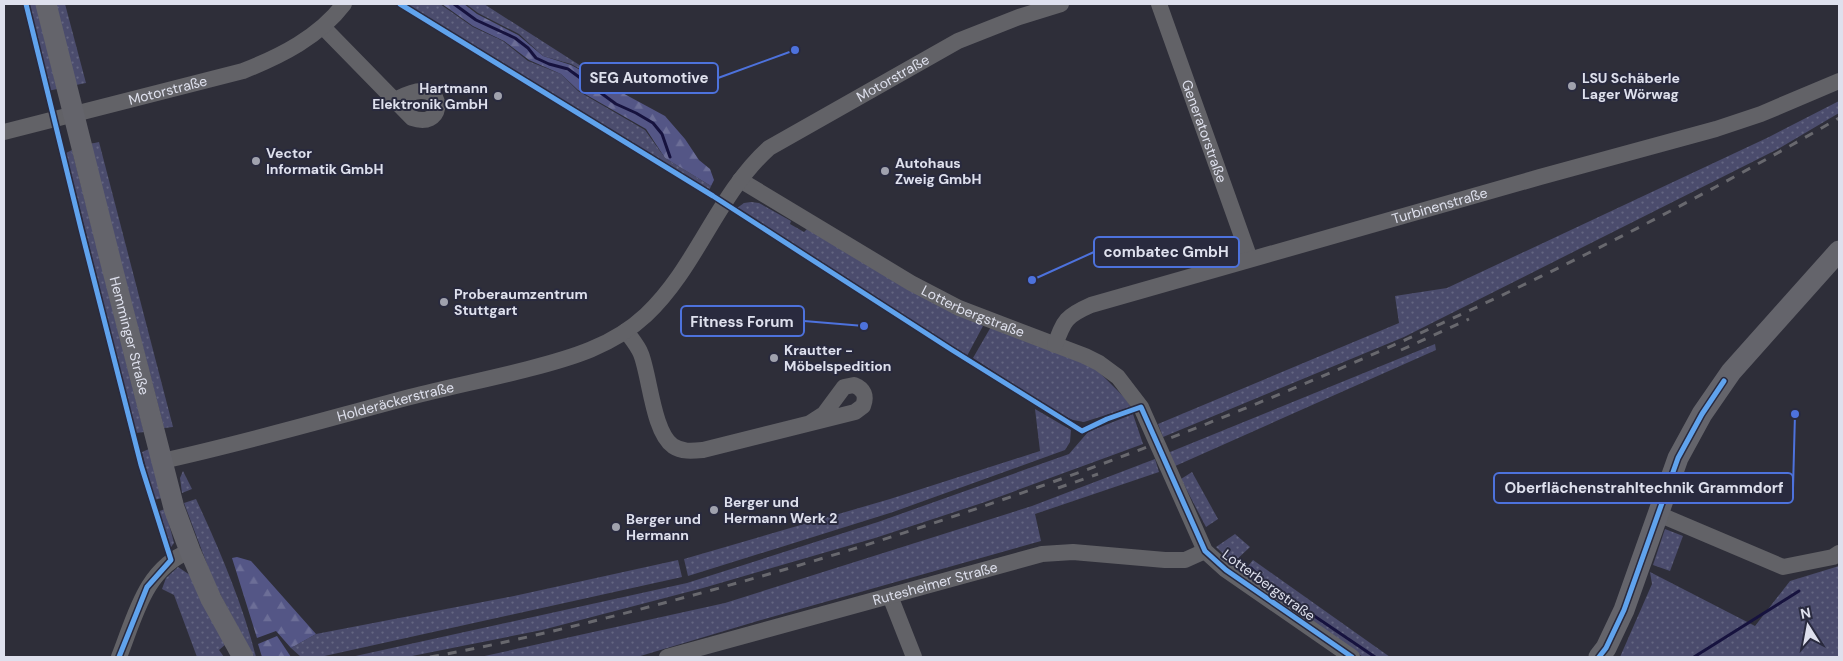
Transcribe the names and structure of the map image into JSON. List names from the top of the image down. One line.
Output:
{"streets":{"main road":["Hemminger Straße"],"street":["Motorstraße","Generatorstraße","Turbinenstraße","Lotterbergstraße","Holderäckerstraße","Rutesheimer Straße"]},"crossings":[["Motorstraße","Lotterbergstraße"],["Motorstraße","Hemminger Straße"],["Motorstraße","Holderäckerstraße"],["Generatorstraße","Turbinenstraße"],["Turbinenstraße","Lotterbergstraße"],["Lotterbergstraße","Holderäckerstraße"],["Lotterbergstraße","Rutesheimer Straße"],["Hemminger Straße","Holderäckerstraße"]],"places":["SEG Automotive","LSU Schäberle Lager Wörwag","Hartmann Elektronik GmbH","Vector Informatik GmbH","Autohaus Zweig GmbH","combatec GmbH","Proberaumzentrum Stuttgart","Fitness Forum","Krautter - Möbelspedition","Oberflächenstrahltechnik Grammdorf","Berger und Hermann Werk 2","Berger und Hermann"],"north":"top"}
